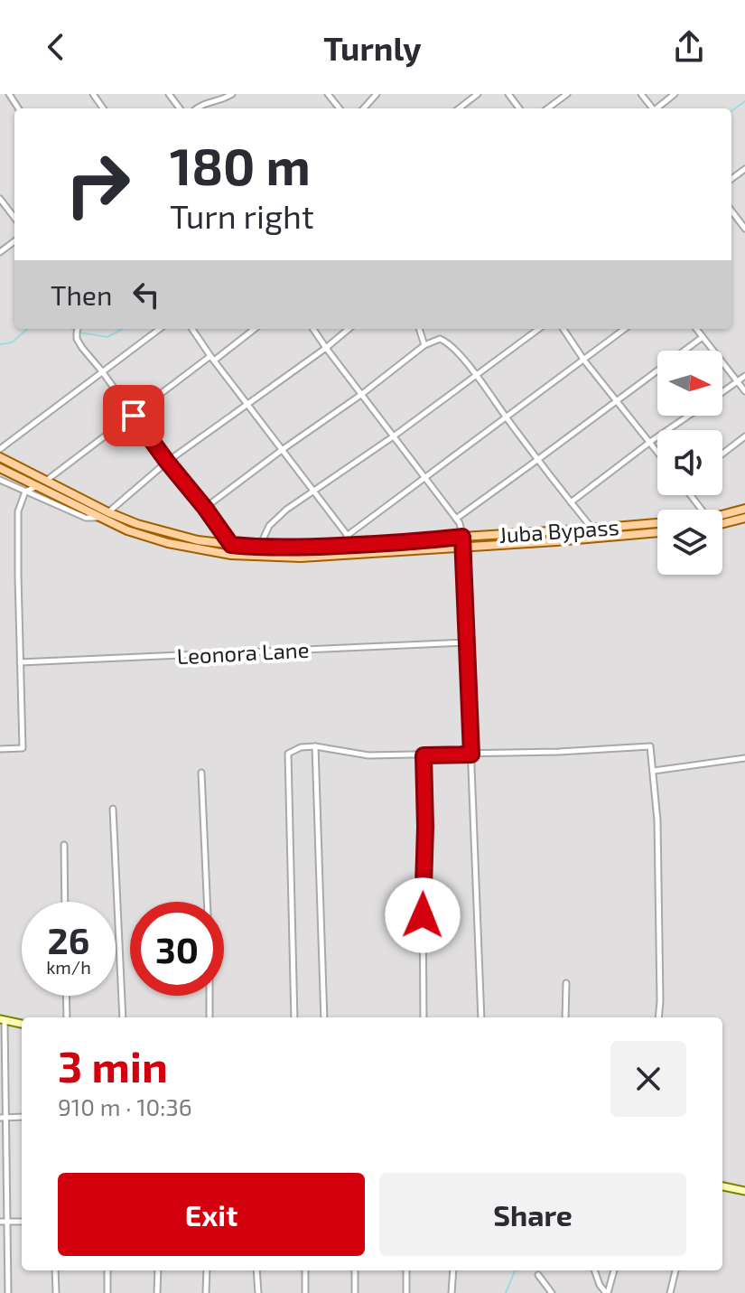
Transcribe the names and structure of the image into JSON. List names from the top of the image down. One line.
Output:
{"streets":{"main road":["Juba Bypass"],"street":["Leonora Lane"]},"north":"right","page":{"header":"Turnly","turn":["180 m","Turn right"],"then":"Then","speed":"26 km/h","limit":"30","heading":["3 min","910 m · 10:36"],"buttons":["Exit","Share"]}}
